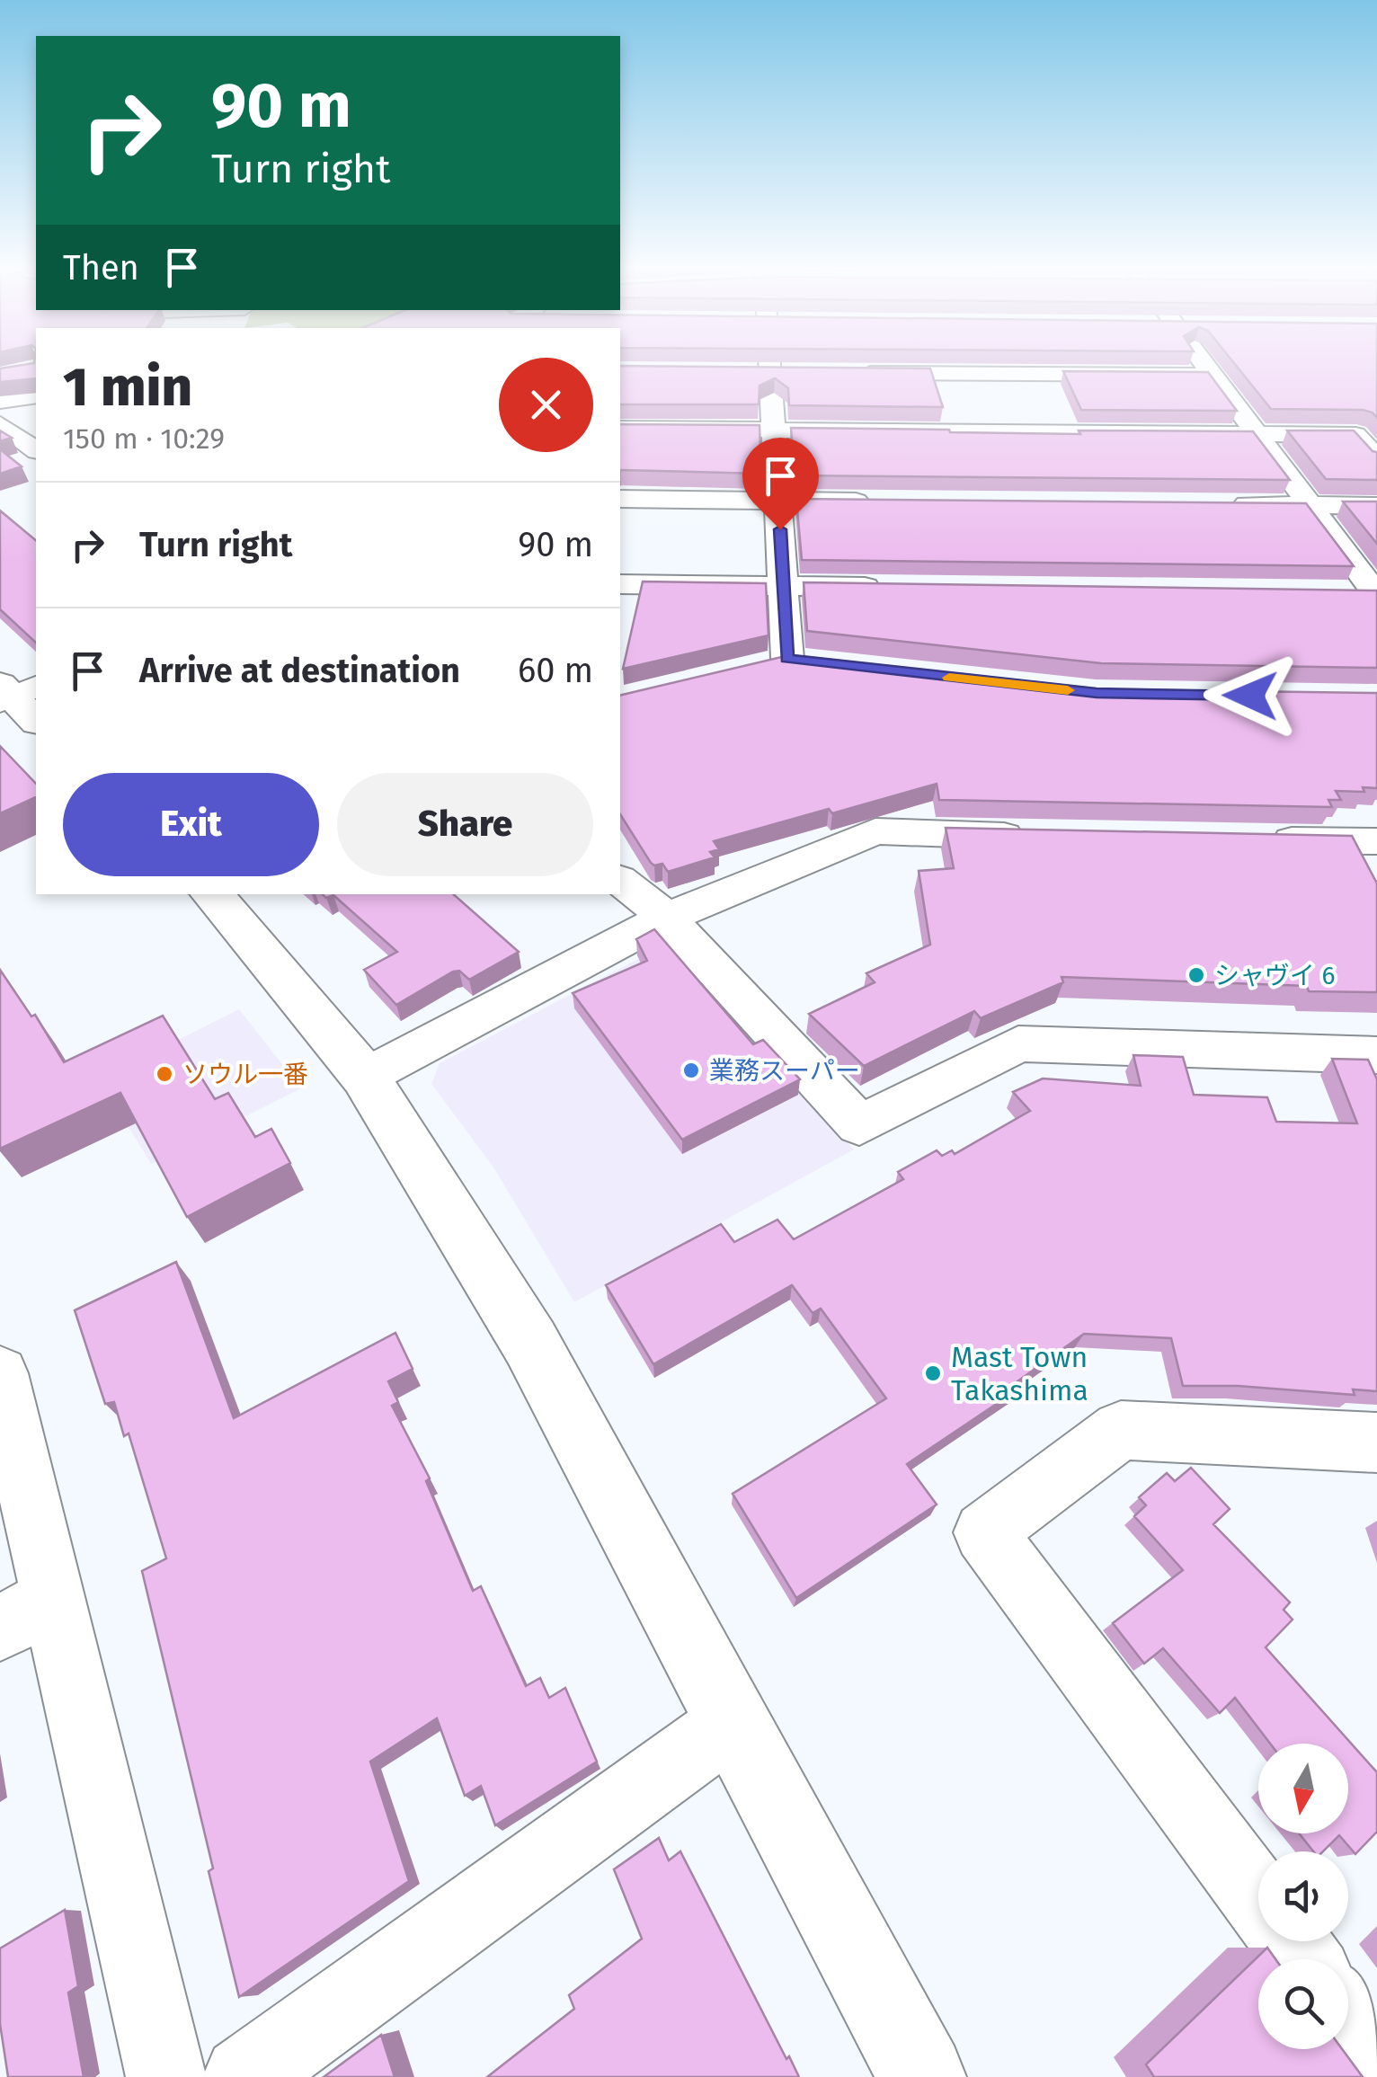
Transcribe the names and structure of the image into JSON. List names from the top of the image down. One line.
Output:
{"places":["シャヴイ 6","業務スーパー","ソウル一番","Mast Town Takashima"],"north":"bottom","page":{"turn":["90 m","Turn right"],"then":"Then","heading":["1 min","150 m · 10:29"],"list":[{"name":"Turn right","value":"90 m"},{"name":"Arrive at destination","value":"60 m"}],"buttons":["Exit","Share"]}}
